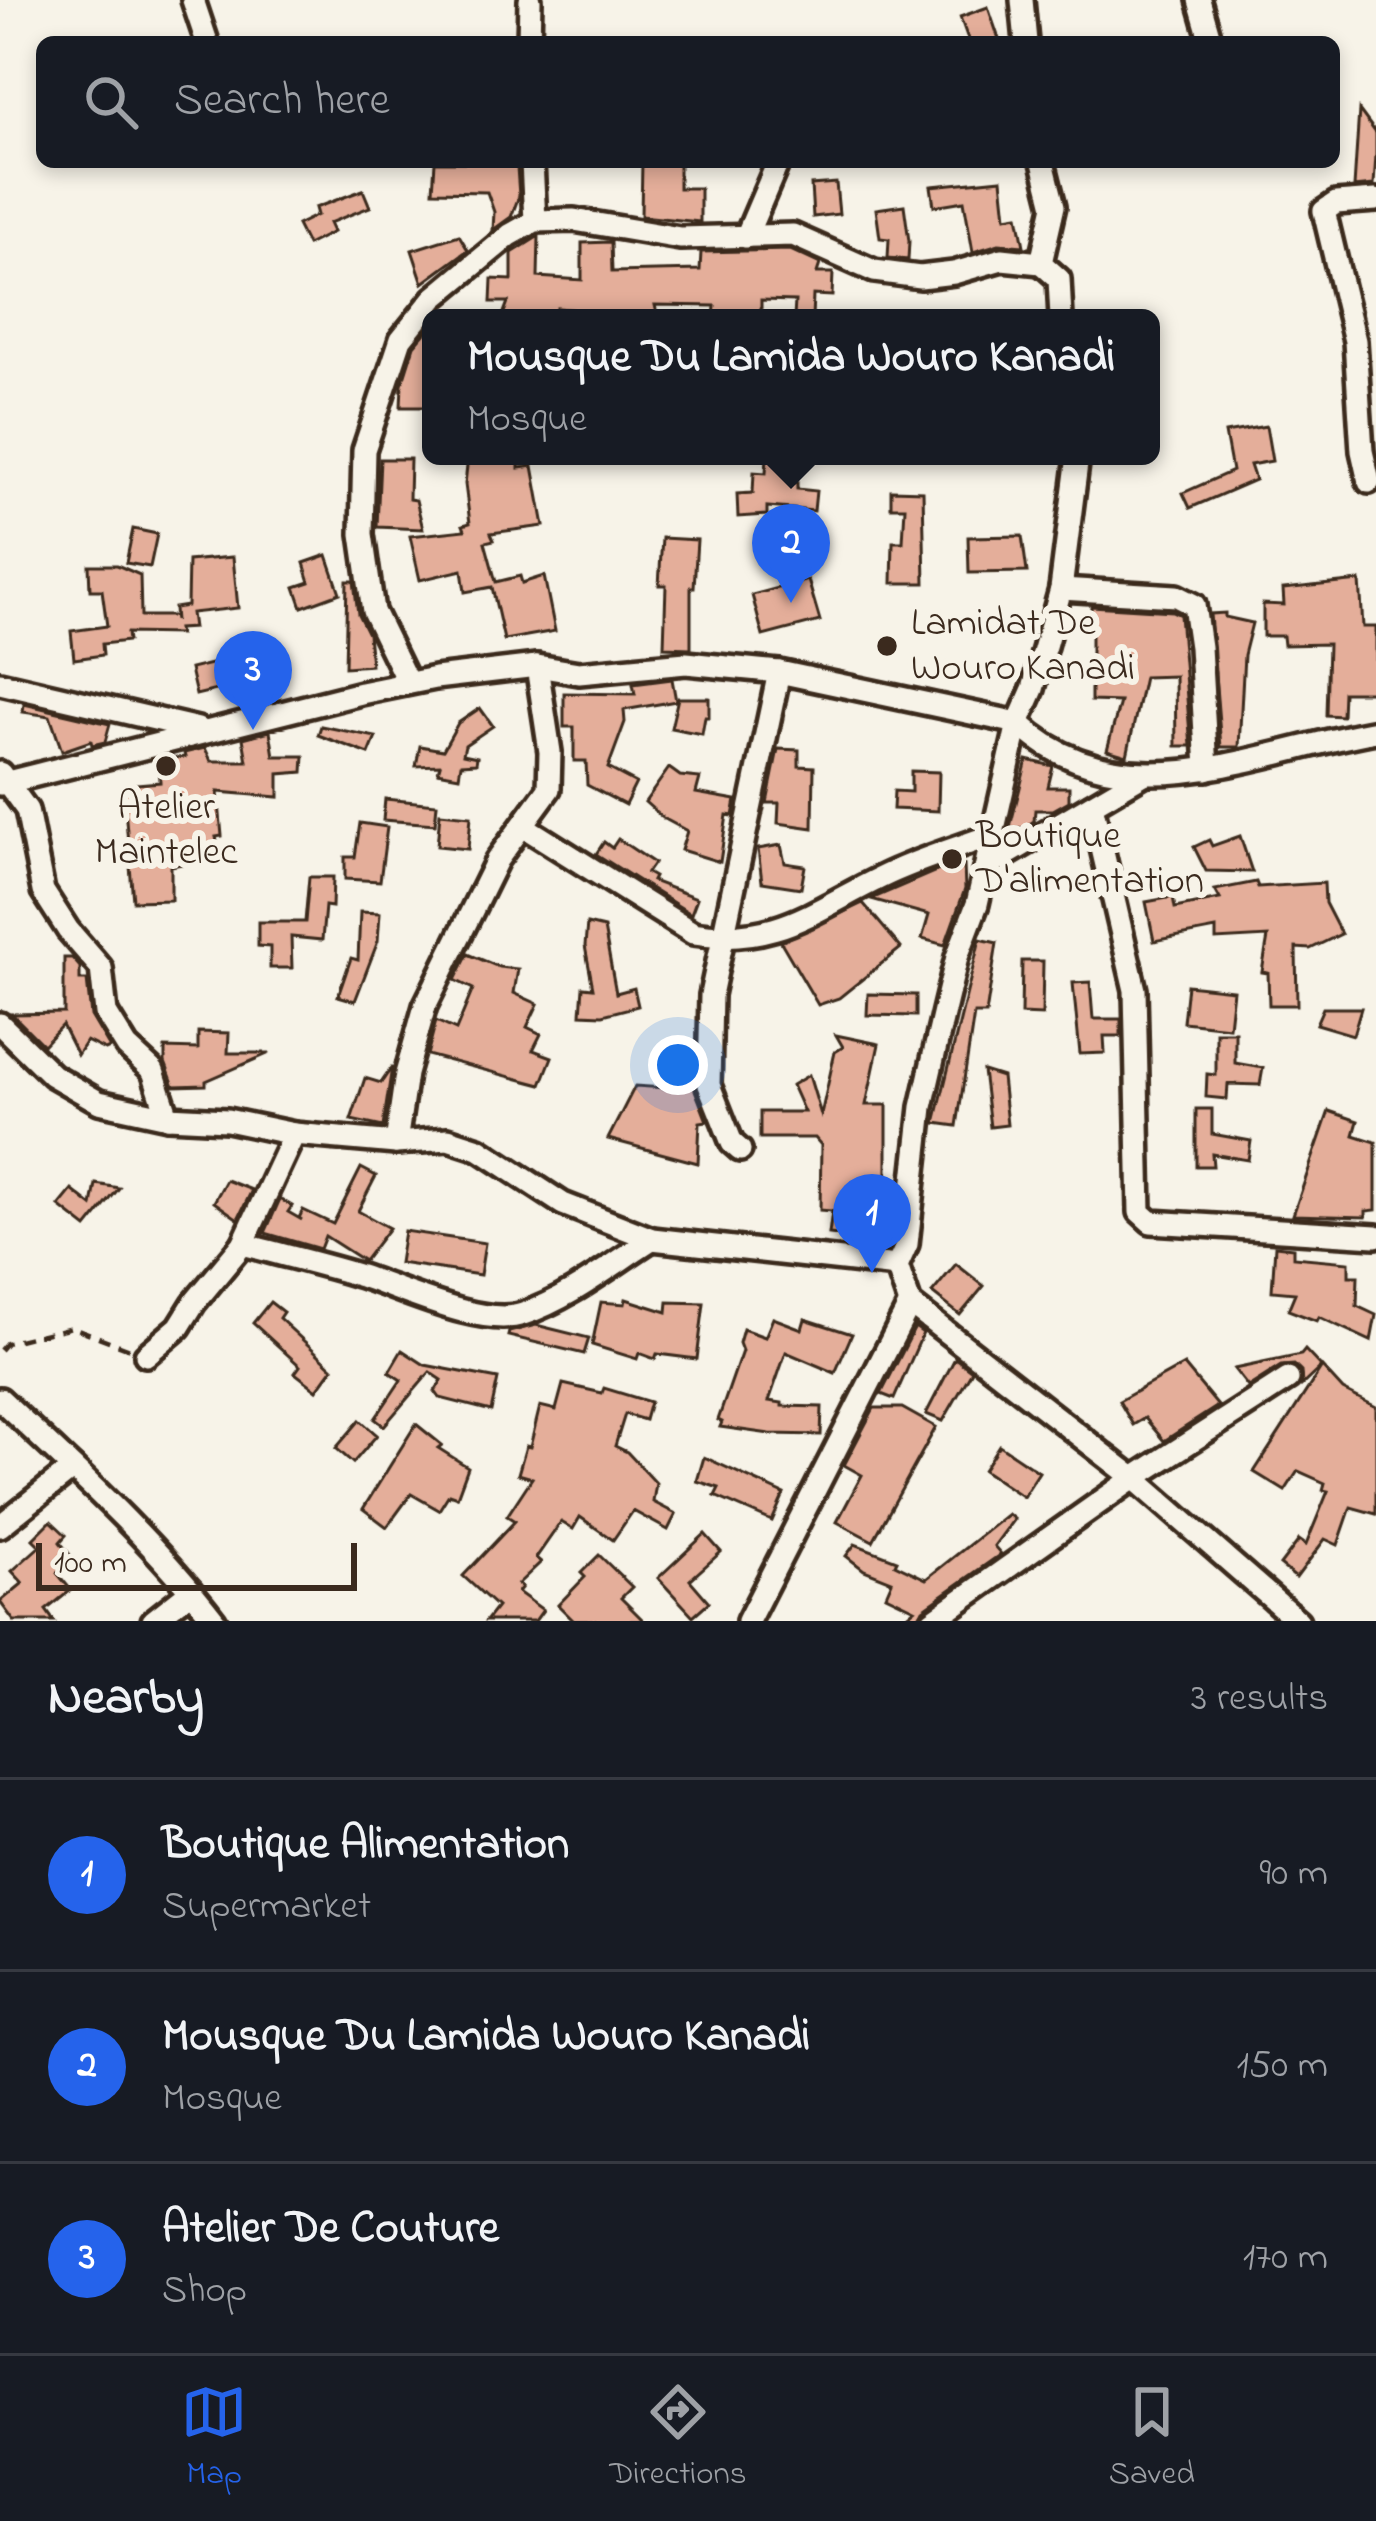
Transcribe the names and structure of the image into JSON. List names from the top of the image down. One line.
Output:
{"places":["Lamidat De Wouro Kanadi","Atelier Maintelec","Boutique D'alimentation"],"scale_bar":"100 m","page":{"search":"Search here","popup":["Mousque Du Lamida Wouro Kanadi","Mosque"],"pins":["2","3","1"],"scale":"100 m","heading":["Nearby","3 results"],"list":[{"mark":"1","name":"Boutique Alimentation","note":"Supermarket","value":"90 m"},{"mark":"2","name":"Mousque Du Lamida Wouro Kanadi","note":"Mosque","value":"150 m"},{"mark":"3","name":"Atelier De Couture","note":"Shop","value":"170 m"}],"nav":["Map","Directions","Saved"]}}
